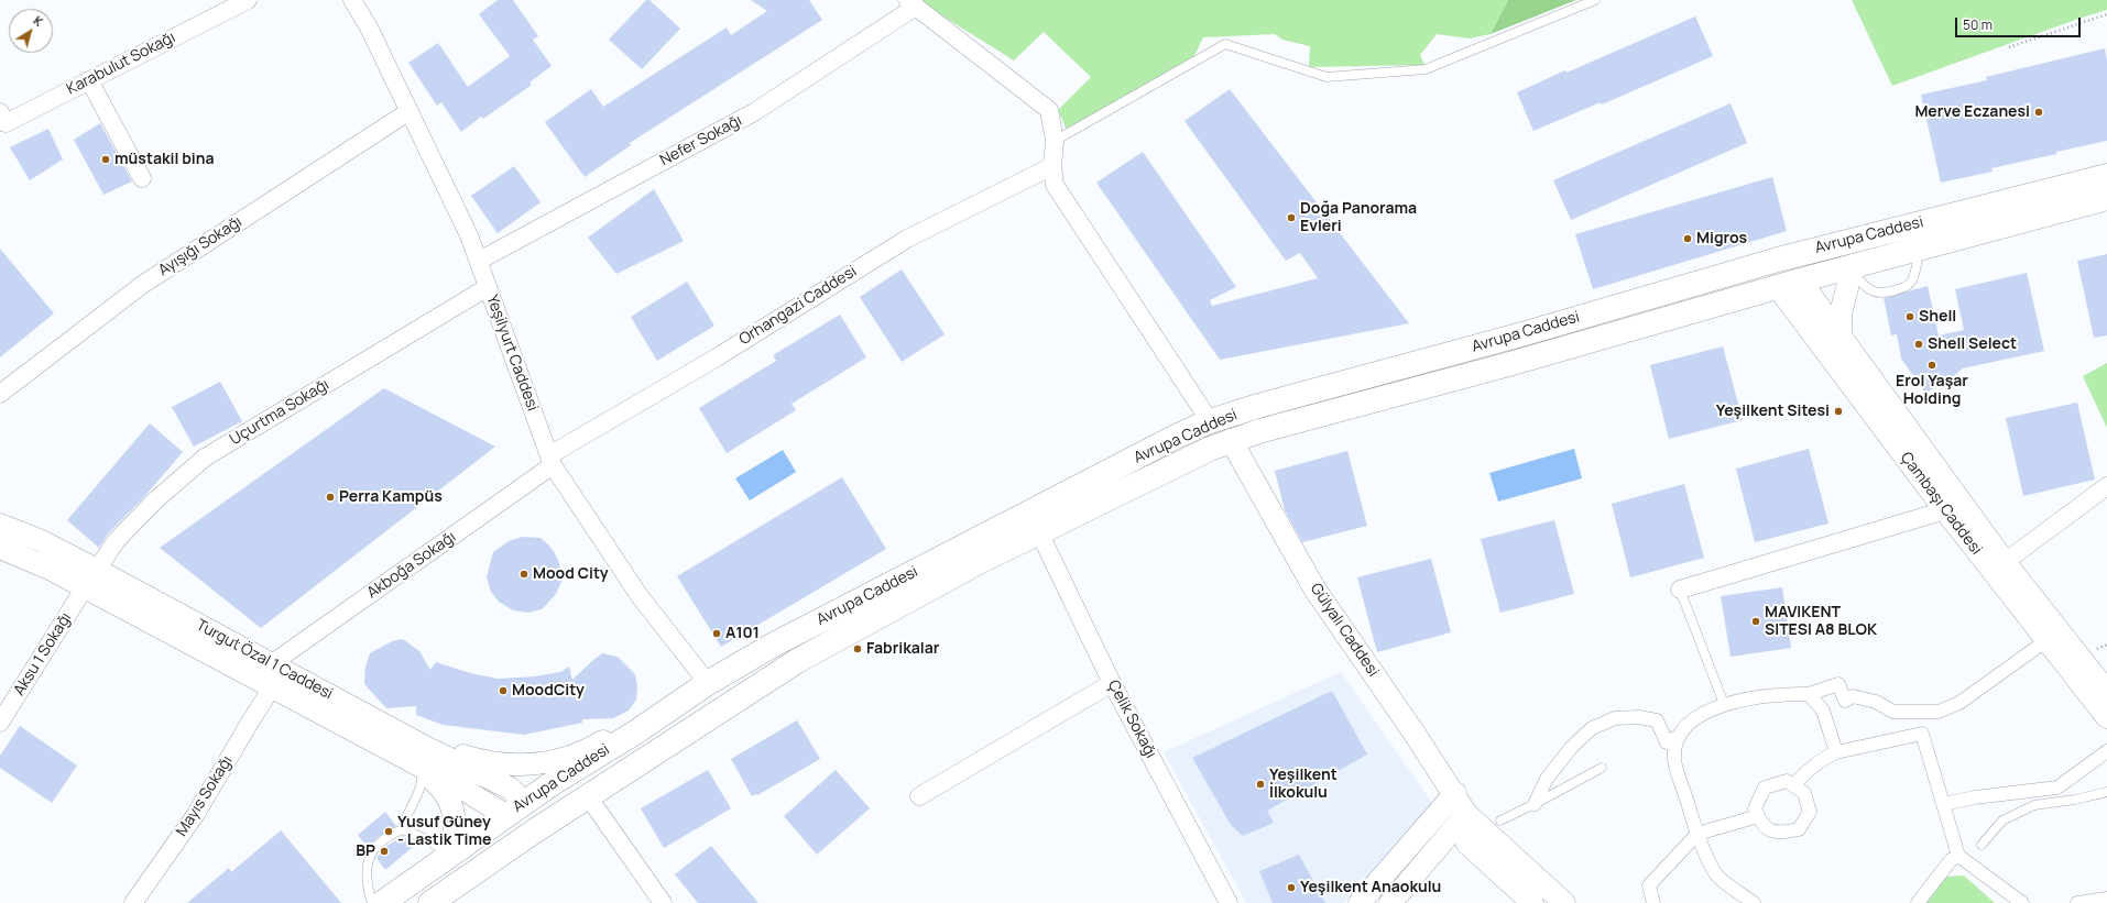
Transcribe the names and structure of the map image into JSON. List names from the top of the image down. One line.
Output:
{"streets":{"main road":["Avrupa Caddesi"],"street":["Karabulut Sokağı","Nefer Sokağı","Ayışığı Sokağı","Orhangazi Caddesi","Yeşilyurt Caddesi","Uçurtma Sokağı","Çambaşı Caddesi","Akboğa Sokağı","Gülyalı Caddesi","Aksu 1 Sokağı","Turgut Özal 1 Caddesi","Çelik Sokağı","Mayıs Sokağı"]},"crossings":[["Nefer Sokağı","Yeşilyurt Caddesi"],["Avrupa Caddesi","Yeşilyurt Caddesi"],["Avrupa Caddesi","Çambaşı Caddesi"],["Avrupa Caddesi","Gülyalı Caddesi"],["Avrupa Caddesi","Turgut Özal 1 Caddesi"],["Avrupa Caddesi","Çelik Sokağı"],["Ayışığı Sokağı","Yeşilyurt Caddesi"],["Orhangazi Caddesi","Yeşilyurt Caddesi"],["Orhangazi Caddesi","Akboğa Sokağı"],["Yeşilyurt Caddesi","Uçurtma Sokağı"],["Yeşilyurt Caddesi","Akboğa Sokağı"],["Uçurtma Sokağı","Aksu 1 Sokağı"],["Uçurtma Sokağı","Turgut Özal 1 Caddesi"],["Akboğa Sokağı","Turgut Özal 1 Caddesi"],["Aksu 1 Sokağı","Turgut Özal 1 Caddesi"],["Turgut Özal 1 Caddesi","Mayıs Sokağı"]],"places":["Merve Eczanesi","müstakil bina","Doğa Panorama Evleri","Migros","Shell","Shell Select","Erol Yaşar Holding","Yeşilkent Sitesi","Perra Kampüs","Mood City","MAVIKENT SITESI A8 BLOK","A101","Fabrikalar","MoodCity","Yeşilkent İlkokulu","Yusuf Güney - Lastik Time","BP","Yeşilkent Anaokulu"],"scale_bar":"50 m","north":"top right"}
